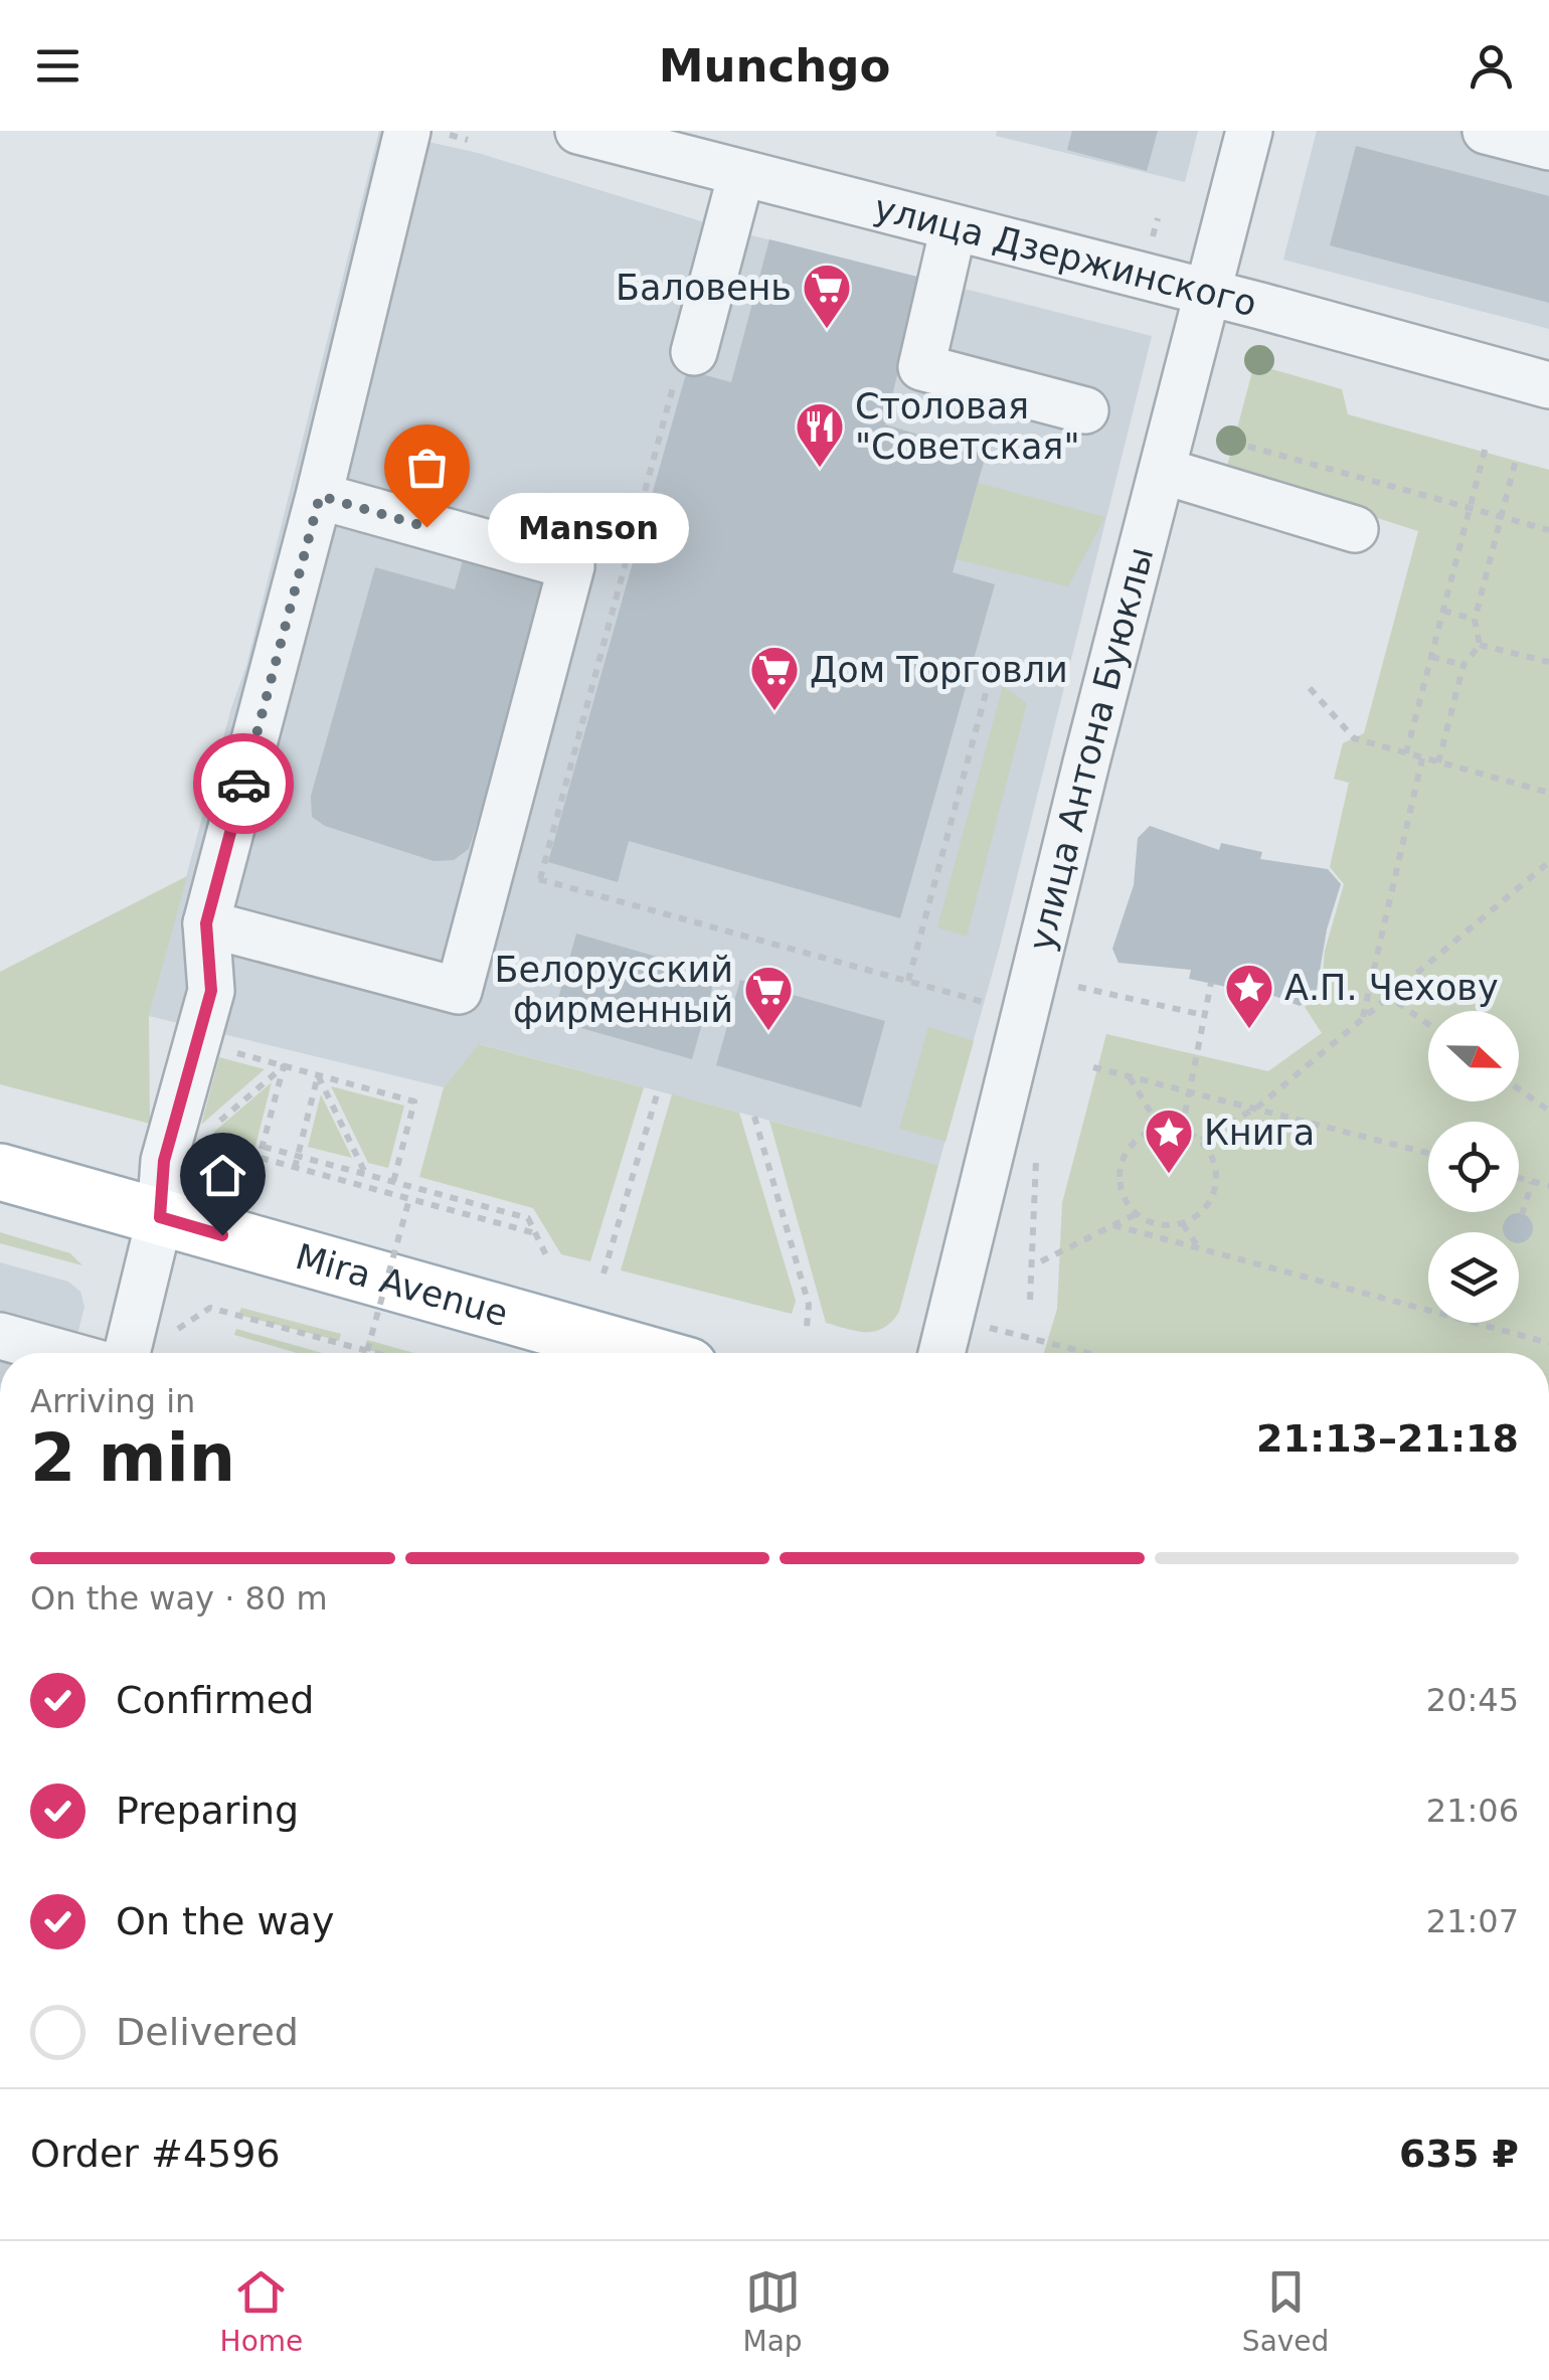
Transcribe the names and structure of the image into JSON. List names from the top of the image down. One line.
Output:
{"streets":{"main road":["Mira Avenue"],"street":["улица Дзержинского","улица Антона Буюклы"]},"crossings":[["улица Дзержинского","улица Антона Буюклы"]],"places":{"supermarket":["Баловень","Дом Торговли","Белорусский фирменный"],"restaurant":["Столовая \"Советская\""],"other":["Manson"],"place":["А.П. Чехову","Книга"]},"north":"right","page":{"header":"Munchgo","bubble":"Manson","heading":["2 min","Arriving in","21:13–21:18"],"panel":["Order #4596","635 ₽"],"bar":"On the way · 80 m","list":[["Confirmed","20:45"],["Preparing","21:06"],["On the way","21:07"],"Delivered"],"tabs":["Home","Map","Saved"]}}
